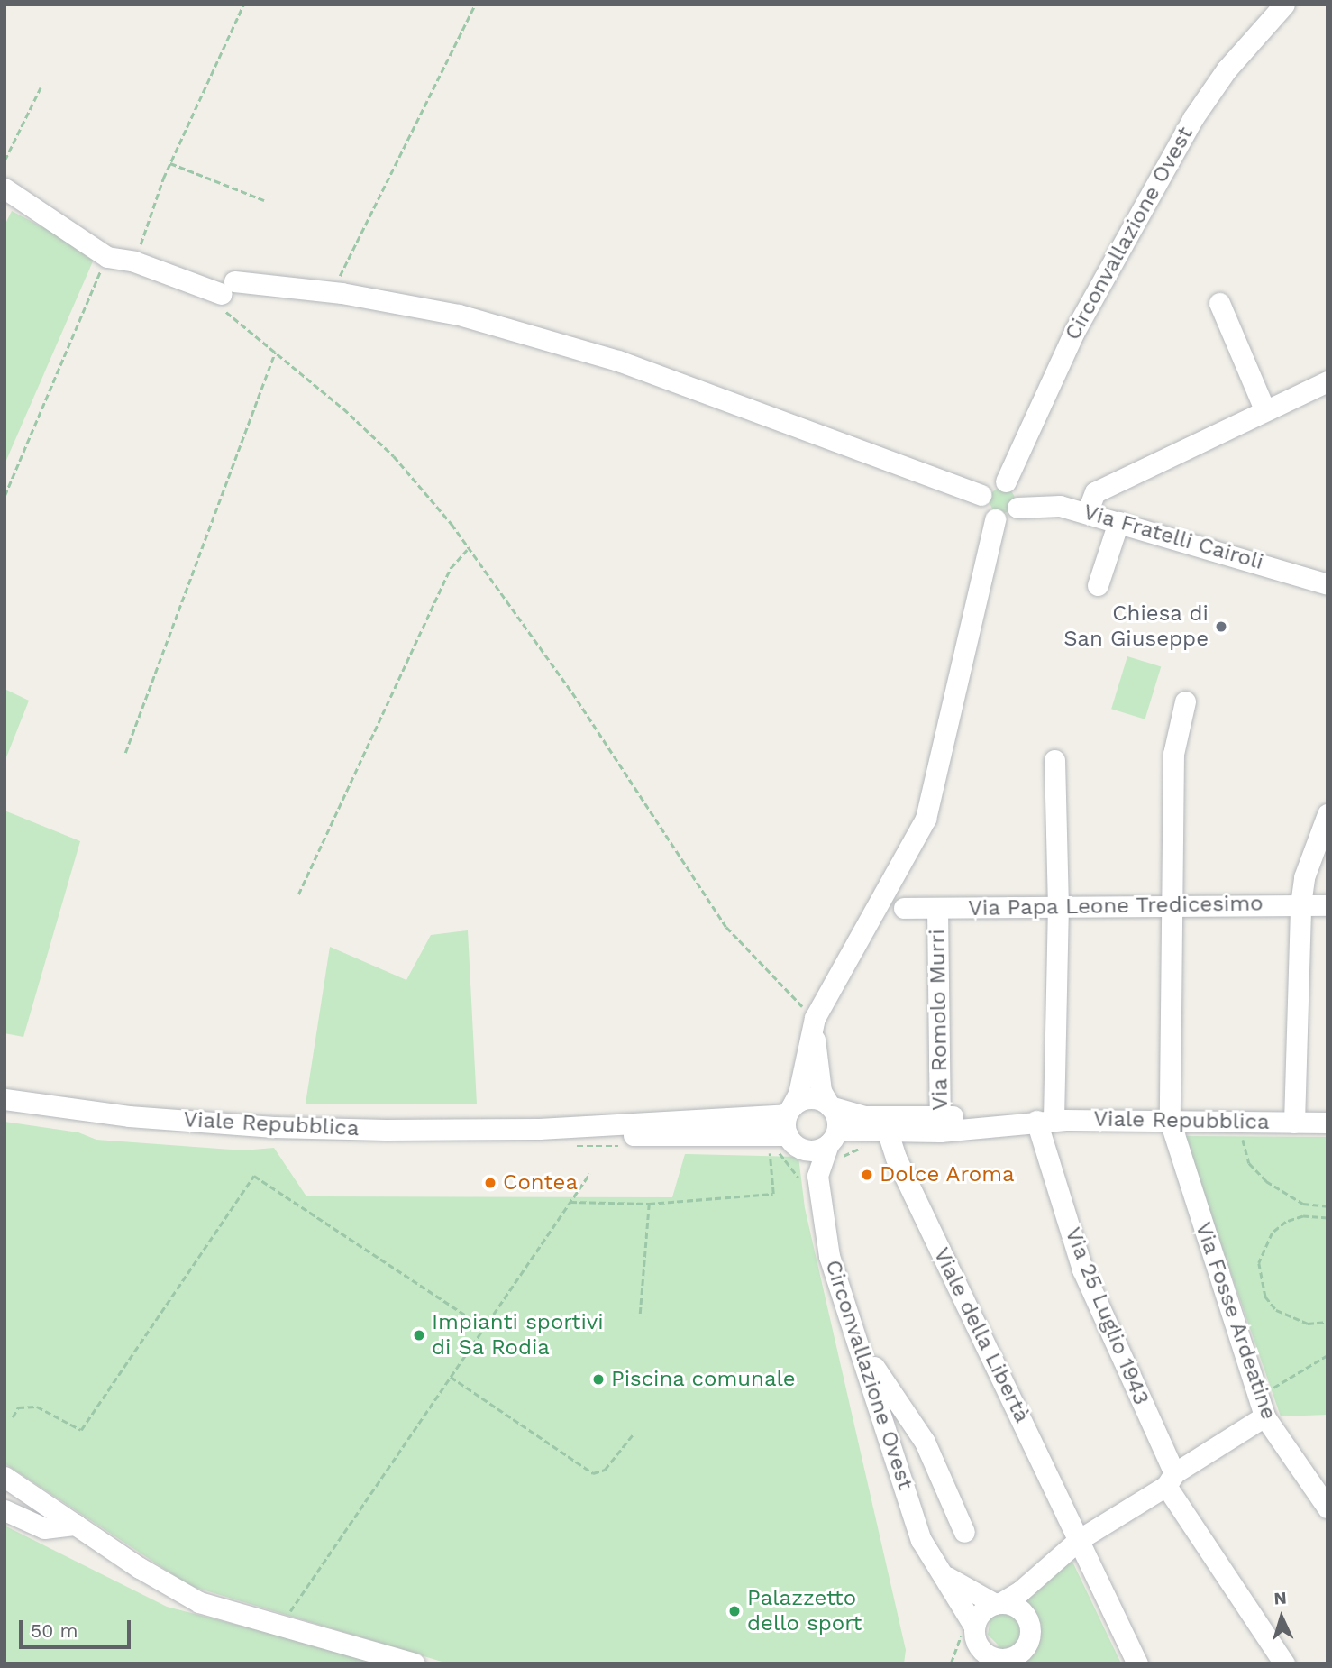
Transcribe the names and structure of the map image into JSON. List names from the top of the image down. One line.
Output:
{"streets":{"street":["Circonvallazione Ovest","Via Fratelli Cairoli","Via Papa Leone Tredicesimo","Via Romolo Murri","Viale Repubblica","Via 25 Luglio 1943","Via Fosse Ardeatine","Viale della Libertà"]},"crossings":[["Circonvallazione Ovest","Via Fratelli Cairoli"],["Circonvallazione Ovest","Viale Repubblica"],["Via Papa Leone Tredicesimo","Via Romolo Murri"],["Via Papa Leone Tredicesimo","Via 25 Luglio 1943"],["Via Papa Leone Tredicesimo","Via Fosse Ardeatine"],["Via Romolo Murri","Viale Repubblica"],["Viale Repubblica","Via 25 Luglio 1943"],["Viale Repubblica","Via Fosse Ardeatine"],["Viale Repubblica","Viale della Libertà"]],"places":["Chiesa di San Giuseppe","Dolce Aroma","Contea","Impianti sportivi di Sa Rodia","Piscina comunale","Palazzetto dello sport"],"scale_bar":"50 m","north":"top"}
